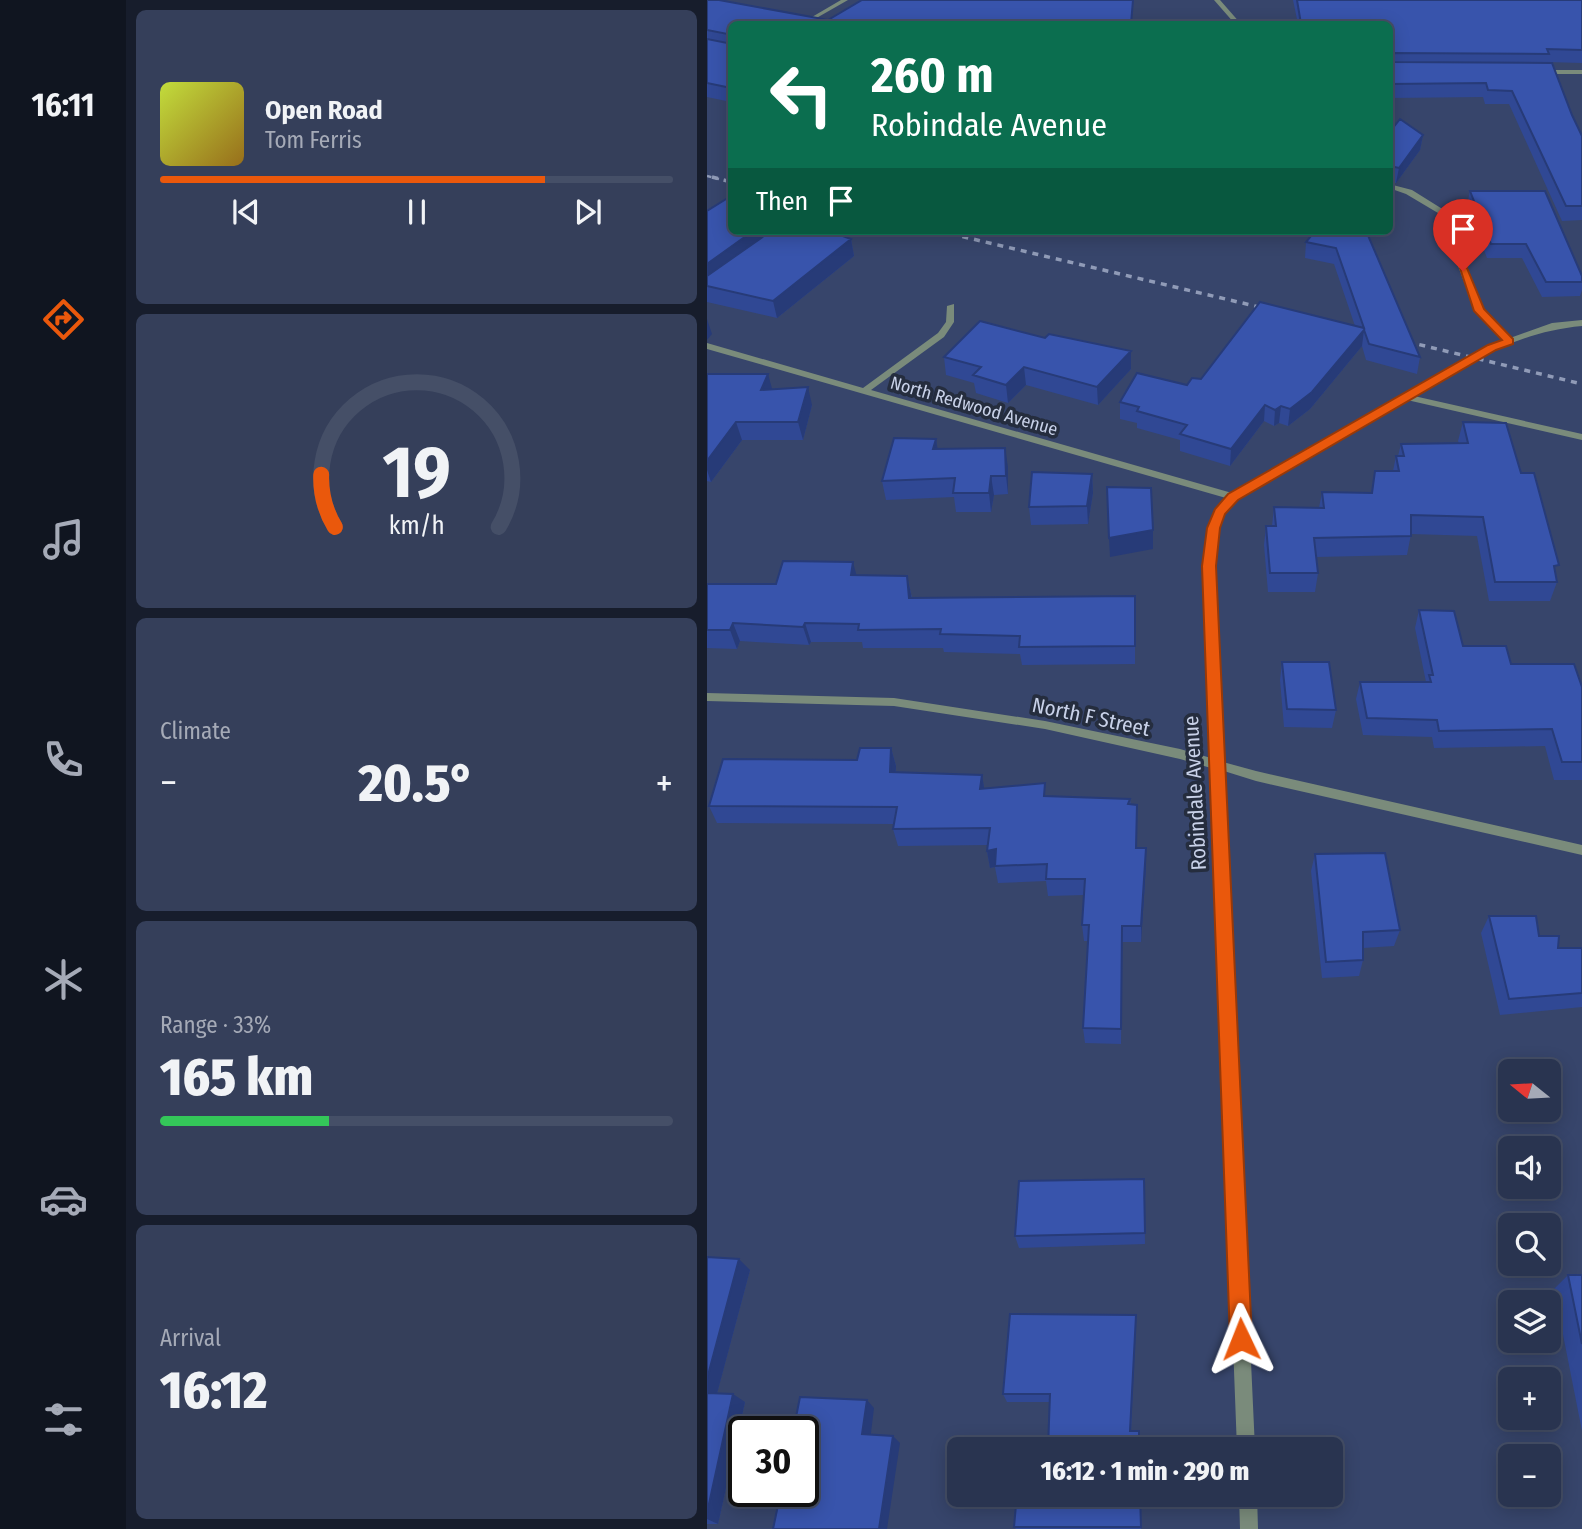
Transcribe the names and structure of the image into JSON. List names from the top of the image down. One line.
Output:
{"streets":{"street":["North Redwood Avenue","North F Street","Robindale Avenue"]},"crossings":[["North Redwood Avenue","Robindale Avenue"],["North F Street","Robindale Avenue"]],"north":"left","page":{"tabs":"16:11","turn":["260 m","Robindale Avenue"],"song":["Open Road","Tom Ferris"],"then":"Then","tile":["Climate",["Range · 33%","165 km"],["Arrival","16:12"]],"heat":["−","20.5°","+"],"map_buttons":["+","−"],"limit":"30","trip":"16:12 · 1 min · 290 m","gauge":["19","km/h"]}}
